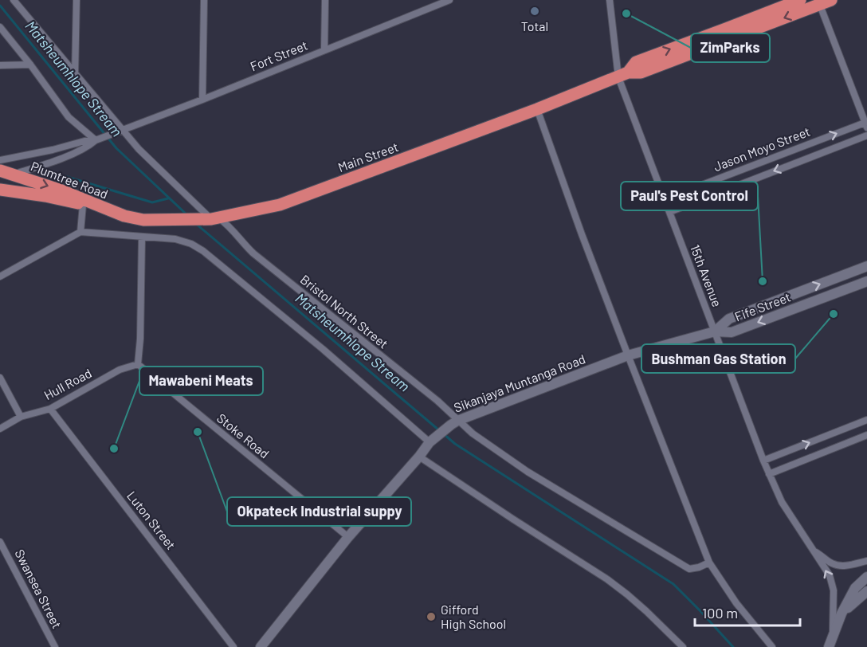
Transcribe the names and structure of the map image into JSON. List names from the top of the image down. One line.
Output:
{"streets":{"highway":["Main Street","Plumtree Road"],"street":["Fort Street","Jason Moyo Street","15th Avenue","Fife Street","Bristol North Street","Sikanjaya Muntanga Road","Hull Road","Stoke Road","Luton Street","Swansea Street"]},"crossings":[["Fort Street","Bristol North Street"],["Jason Moyo Street","15th Avenue"],["Main Street","Plumtree Road"],["Main Street","15th Avenue"],["Main Street","Bristol North Street"],["15th Avenue","Fife Street"],["15th Avenue","Sikanjaya Muntanga Road"],["Fife Street","Sikanjaya Muntanga Road"],["Bristol North Street","Sikanjaya Muntanga Road"],["Sikanjaya Muntanga Road","Stoke Road"],["Hull Road","Stoke Road"],["Hull Road","Luton Street"]],"water":["Matsheumhlope Stream"],"places":["Total","ZimParks","Paul's Pest Control","Bushman Gas Station","Okpateck Industrial suppy","Mawabeni Meats","Gifford High School"],"scale_bar":"100 m"}
